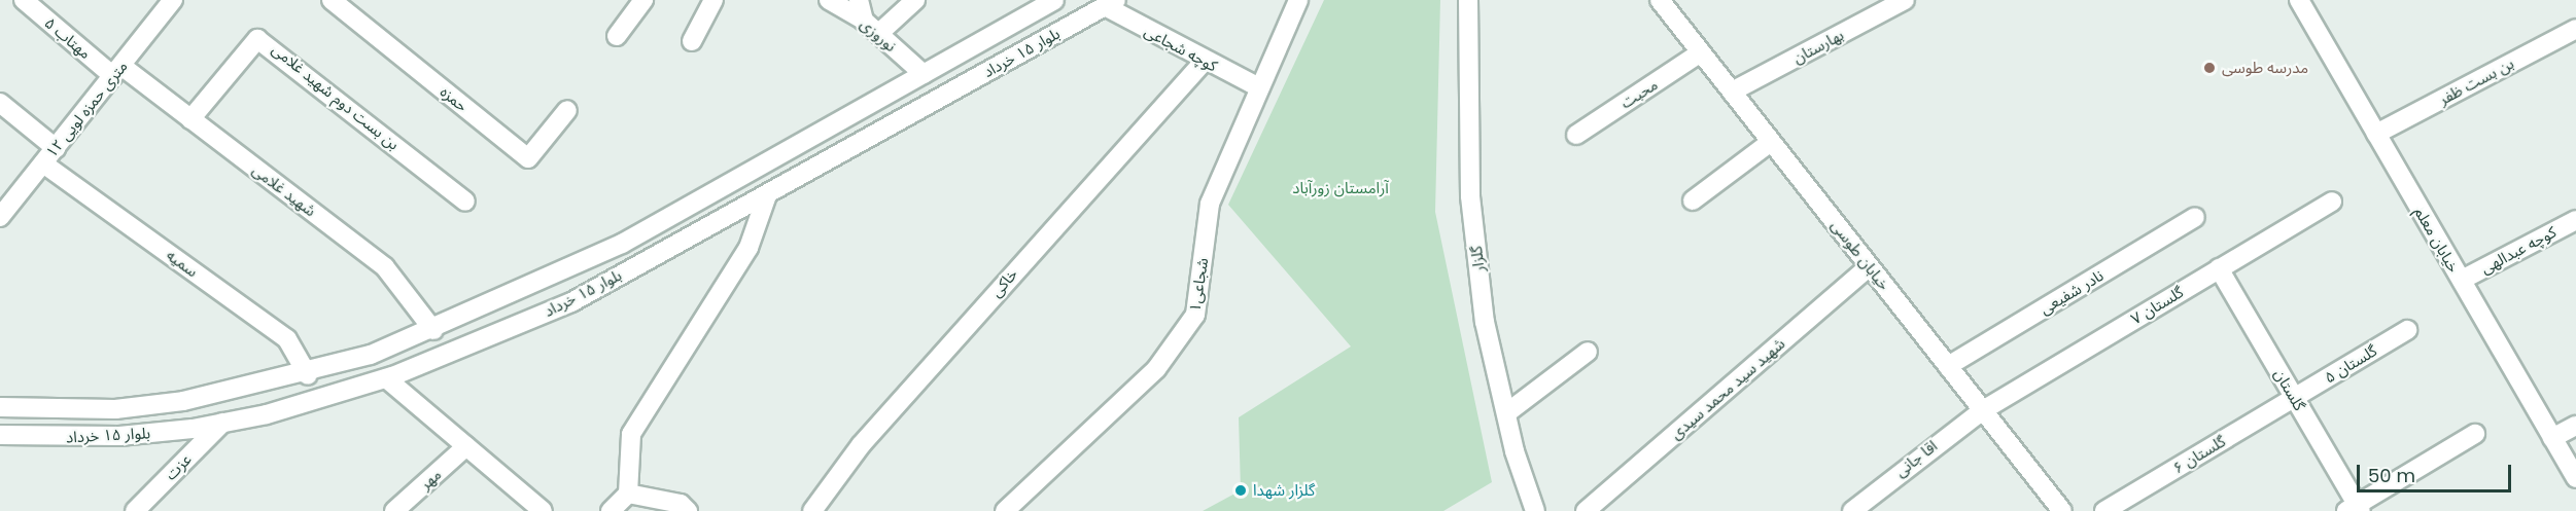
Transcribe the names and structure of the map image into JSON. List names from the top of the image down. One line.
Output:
{"streets":{"street":["نوروزی","مهتاب ۵","بهارستان","کوچه شجاعی","بلوار ۱۵ خرداد","بن بست ظفر","محبت","بن بست دوم شهید غلامی","حمزه","۱۲ متری حمزه لویی","شهید غلامی","خیابان معلم","کوچه عبدالهی","خیابان طوسی","گلزار","سمیه","خاکی","شجاعی۱","نادر شفیعی","گلستان ۷","گلستان ۵","شهید سید محمد سیدی","گلستان","گلستان ۶","اقا جانی","عزت","مهر"]},"crossings":[["نوروزی","بلوار ۱۵ خرداد"],["مهتاب ۵","۱۲ متری حمزه لویی"],["مهتاب ۵","شهید غلامی"],["بهارستان","خیابان طوسی"],["کوچه شجاعی","بلوار ۱۵ خرداد"],["کوچه شجاعی","خاکی"],["کوچه شجاعی","شجاعی۱"],["بلوار ۱۵ خرداد","شهید غلامی"],["بلوار ۱۵ خرداد","سمیه"],["بلوار ۱۵ خرداد","عزت"],["بن بست ظفر","خیابان معلم"],["محبت","خیابان طوسی"],["بن بست دوم شهید غلامی","شهید غلامی"],["۱۲ متری حمزه لویی","شهید غلامی"],["۱۲ متری حمزه لویی","سمیه"],["خیابان معلم","کوچه عبدالهی"],["خیابان طوسی","نادر شفیعی"],["خیابان طوسی","گلستان ۷"],["خیابان طوسی","شهید سید محمد سیدی"],["خیابان طوسی","اقا جانی"],["گلستان ۷","گلستان"],["گلستان ۷","اقا جانی"],["گلستان ۵","گلستان"],["گلستان ۵","گلستان ۶"],["گلستان","گلستان ۶"]],"parks":["آرامستان زورآباد"],"places":["مدرسه طوسی","گلزار شهدا"],"scale_bar":"50 m"}
